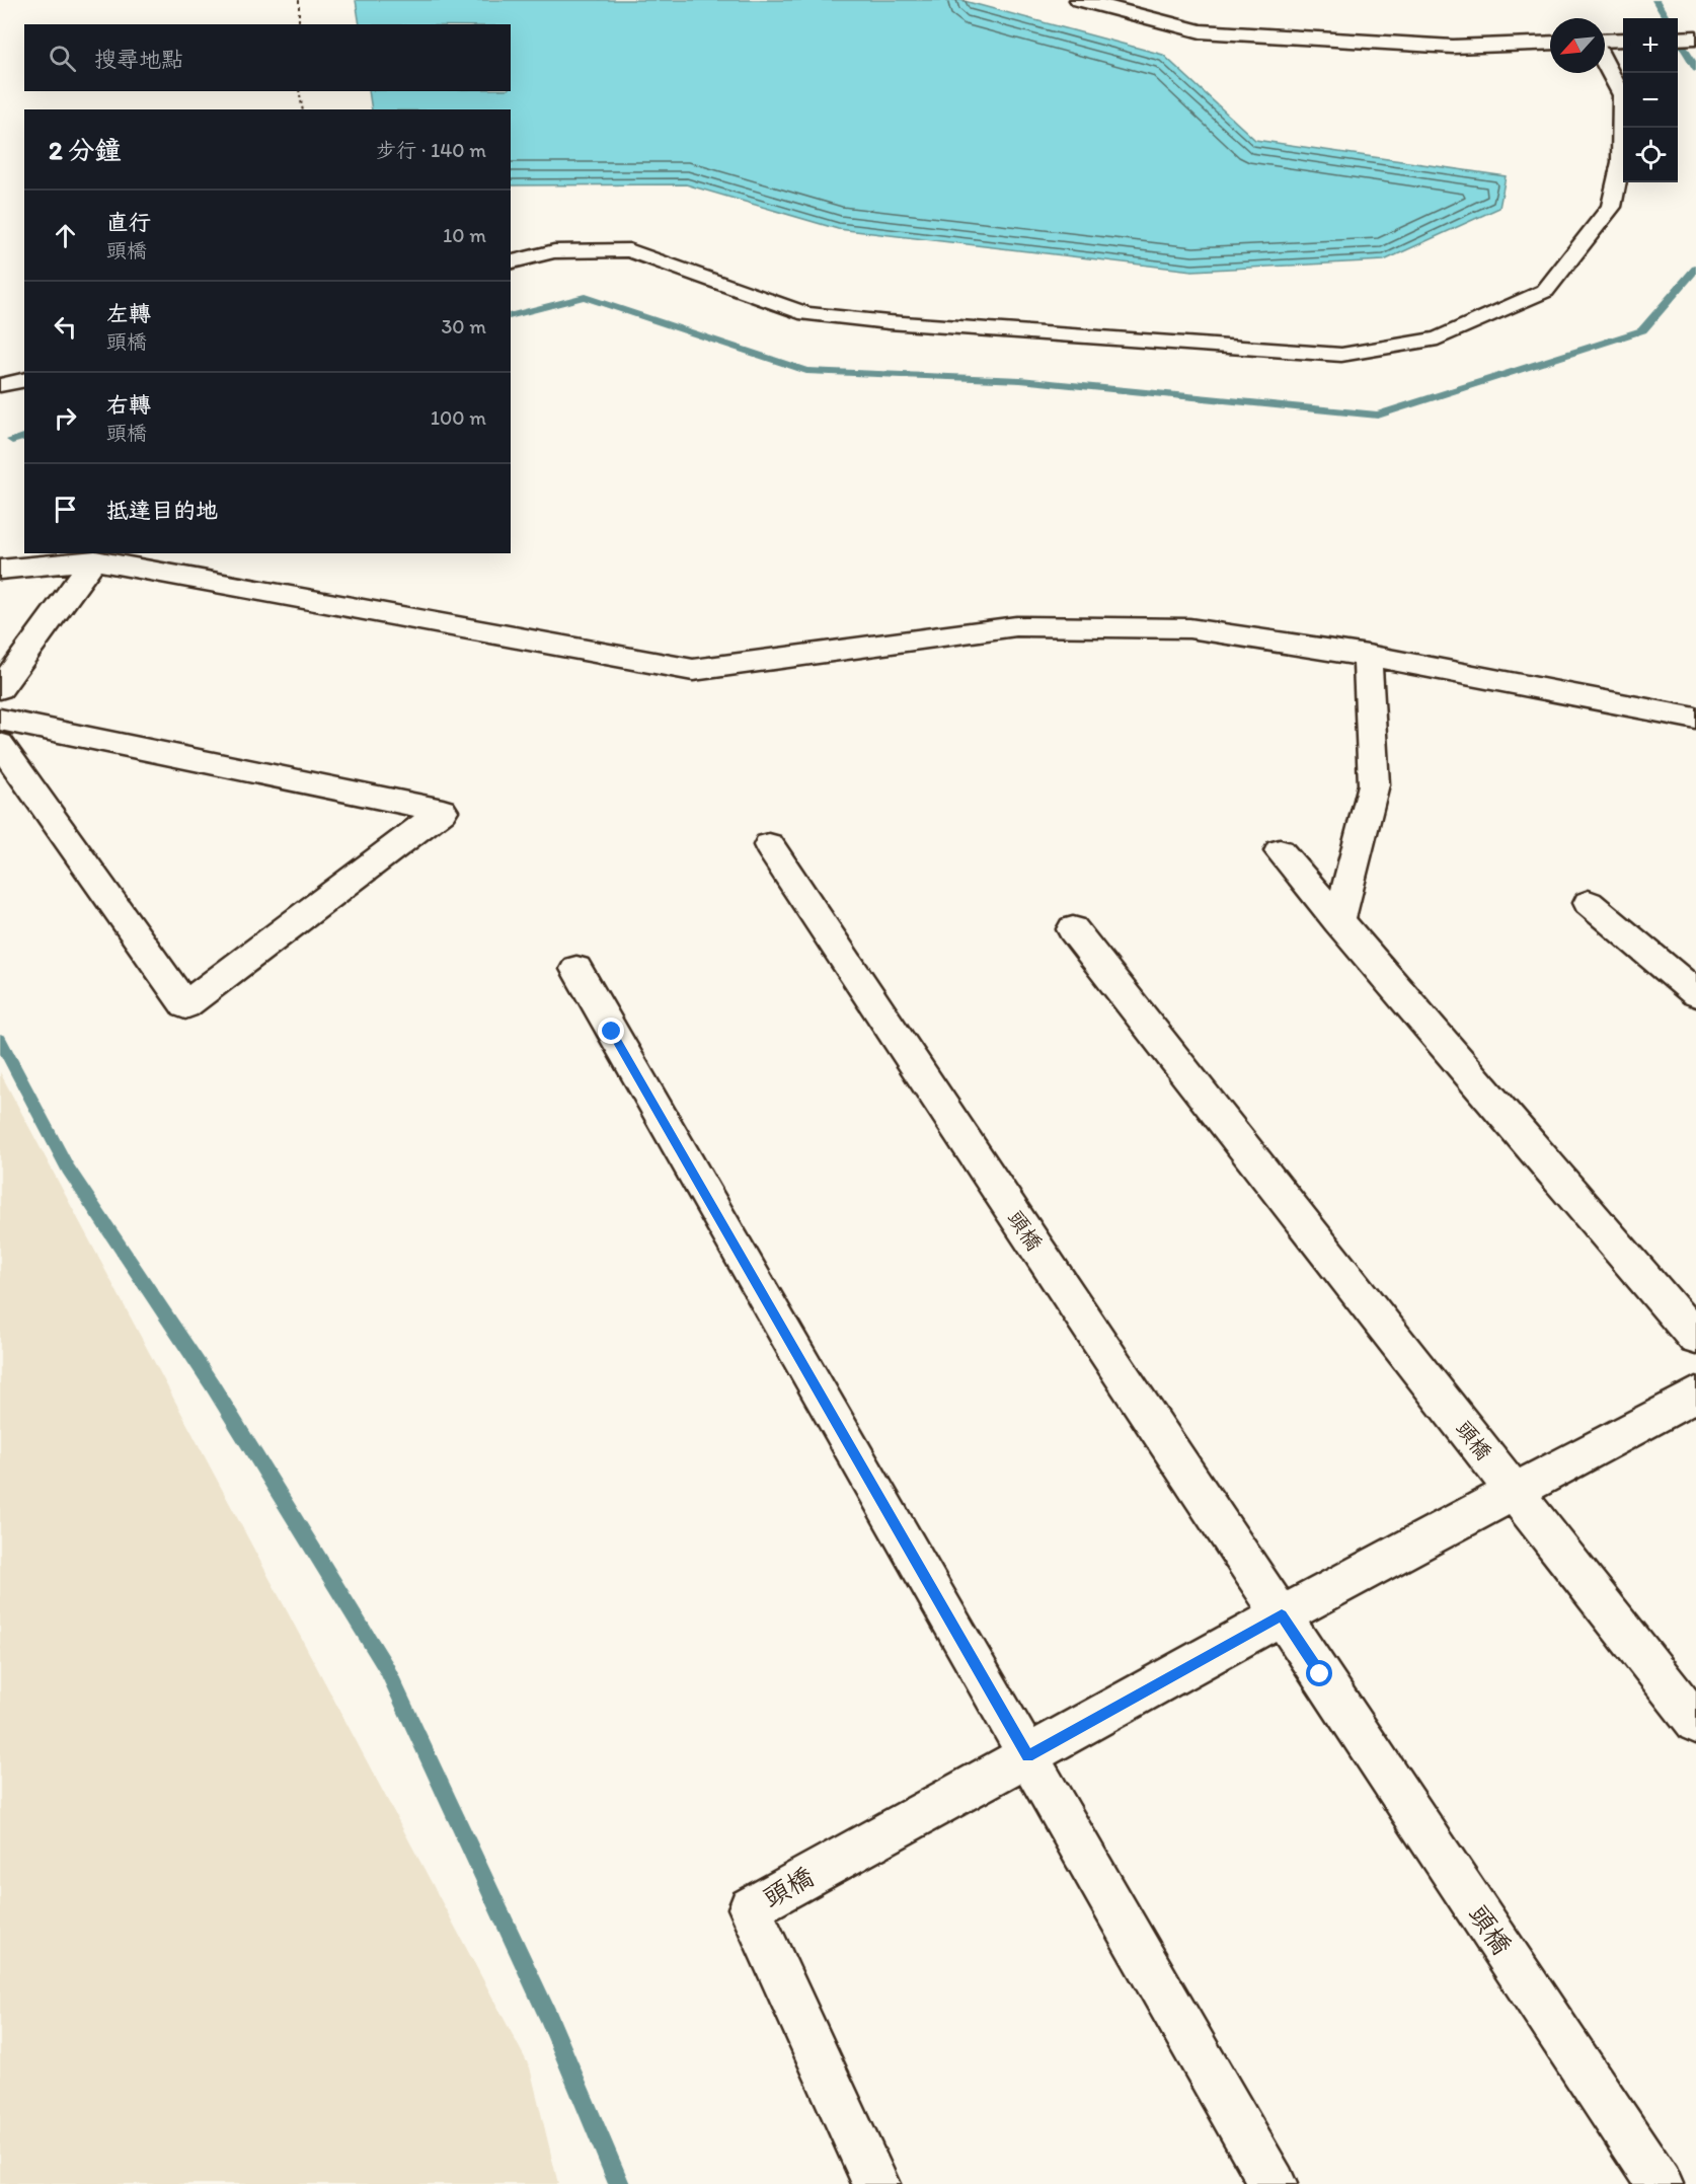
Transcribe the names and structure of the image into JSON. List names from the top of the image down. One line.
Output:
{"streets":{"street":["頭橋"]},"north":"bottom left","page":{"map_buttons":["+","−"],"search":"搜尋地點","heading":["2 分鐘","步行 · 140 m"],"list":[["直行","頭橋","10 m"],["左轉","頭橋","30 m"],["右轉","頭橋","100 m"],"抵達目的地"]}}
